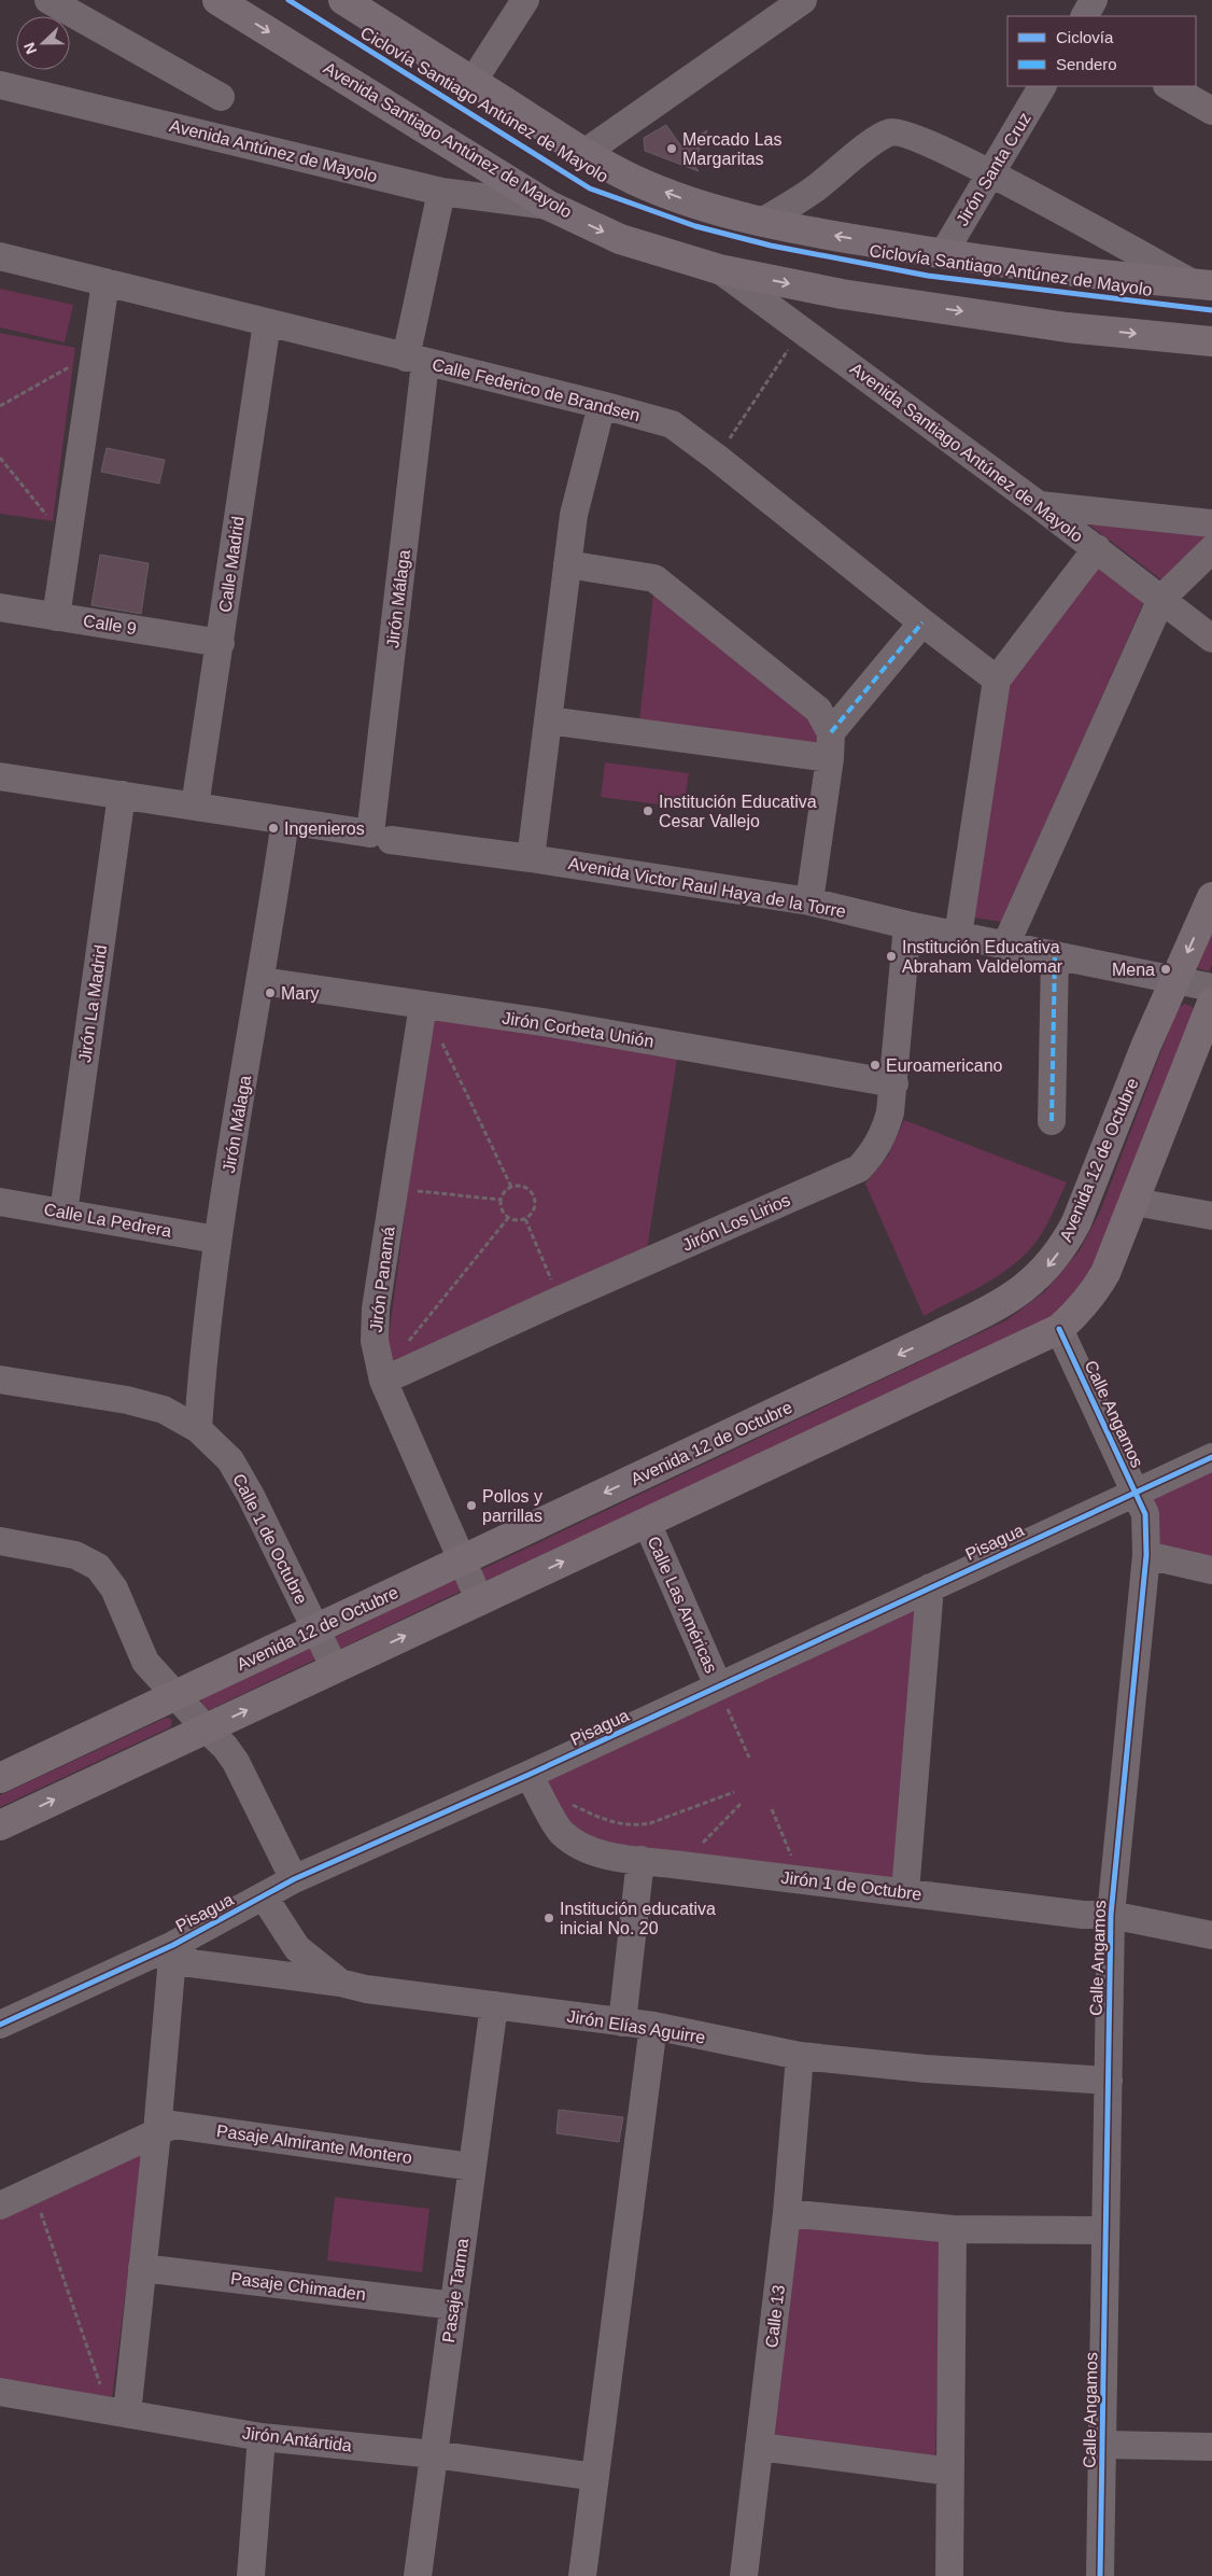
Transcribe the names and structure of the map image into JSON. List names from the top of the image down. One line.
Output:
{"streets":{"main road":["Avenida Santiago Antúnez de Mayolo","Avenida 12 de Octubre"],"street":["Avenida Antúnez de Mayolo","Jirón Santa Cruz","Calle Federico de Brandsen","Calle Madrid","Jirón Málaga","Calle 9","Avenida Victor Raul Haya de la Torre","Jirón La Madrid","Jirón Corbeta Unión","Calle La Pedrera","Jirón Los Lirios","Jirón Panamá","Calle Angamos","Calle 1 de Octubre","Pisagua","Calle Las Américas","Jirón 1 de Octubre","Jirón Elías Aguirre","Pasaje Almirante Montero","Pasaje Chimaden","Pasaje Tarma","Calle 13","Jirón Antártida"],"cycle path":["Ciclovía Santiago Antúnez de Mayolo"]},"crossings":[["Avenida Santiago Antúnez de Mayolo","Avenida Antúnez de Mayolo"],["Avenida Antúnez de Mayolo","Jirón Málaga"],["Calle Federico de Brandsen","Calle Madrid"],["Calle Federico de Brandsen","Jirón Málaga"],["Calle Madrid","Calle 9"],["Calle Madrid","Avenida Victor Raul Haya de la Torre"],["Jirón Málaga","Avenida Victor Raul Haya de la Torre"],["Jirón Málaga","Jirón Corbeta Unión"],["Jirón Málaga","Calle La Pedrera"],["Jirón Málaga","Calle 1 de Octubre"],["Avenida Victor Raul Haya de la Torre","Jirón La Madrid"],["Avenida Victor Raul Haya de la Torre","Avenida 12 de Octubre"],["Avenida Victor Raul Haya de la Torre","Jirón Los Lirios"],["Jirón La Madrid","Calle La Pedrera"],["Jirón Corbeta Unión","Jirón Los Lirios"],["Jirón Corbeta Unión","Jirón Panamá"],["Avenida 12 de Octubre","Jirón Panamá"],["Avenida 12 de Octubre","Calle 1 de Octubre"],["Jirón Los Lirios","Jirón Panamá"],["Calle Angamos","Pisagua"],["Calle Angamos","Jirón 1 de Octubre"],["Calle Angamos","Jirón Elías Aguirre"],["Pisagua","Calle Las Américas"],["Pisagua","Jirón 1 de Octubre"],["Pisagua","Jirón Elías Aguirre"],["Jirón Elías Aguirre","Pasaje Tarma"],["Jirón Elías Aguirre","Calle 13"],["Pasaje Almirante Montero","Pasaje Tarma"],["Pasaje Chimaden","Pasaje Tarma"],["Pasaje Tarma","Jirón Antártida"]],"places":["Mercado Las Margaritas","Institución Educativa Cesar Vallejo","Ingenieros","Institución Educativa Abraham Valdelomar","Mena","Mary","Euroamericano","Pollos y parrillas","Institución educativa inicial No. 20"],"legend":["Ciclovía","Sendero"],"north":"left"}
